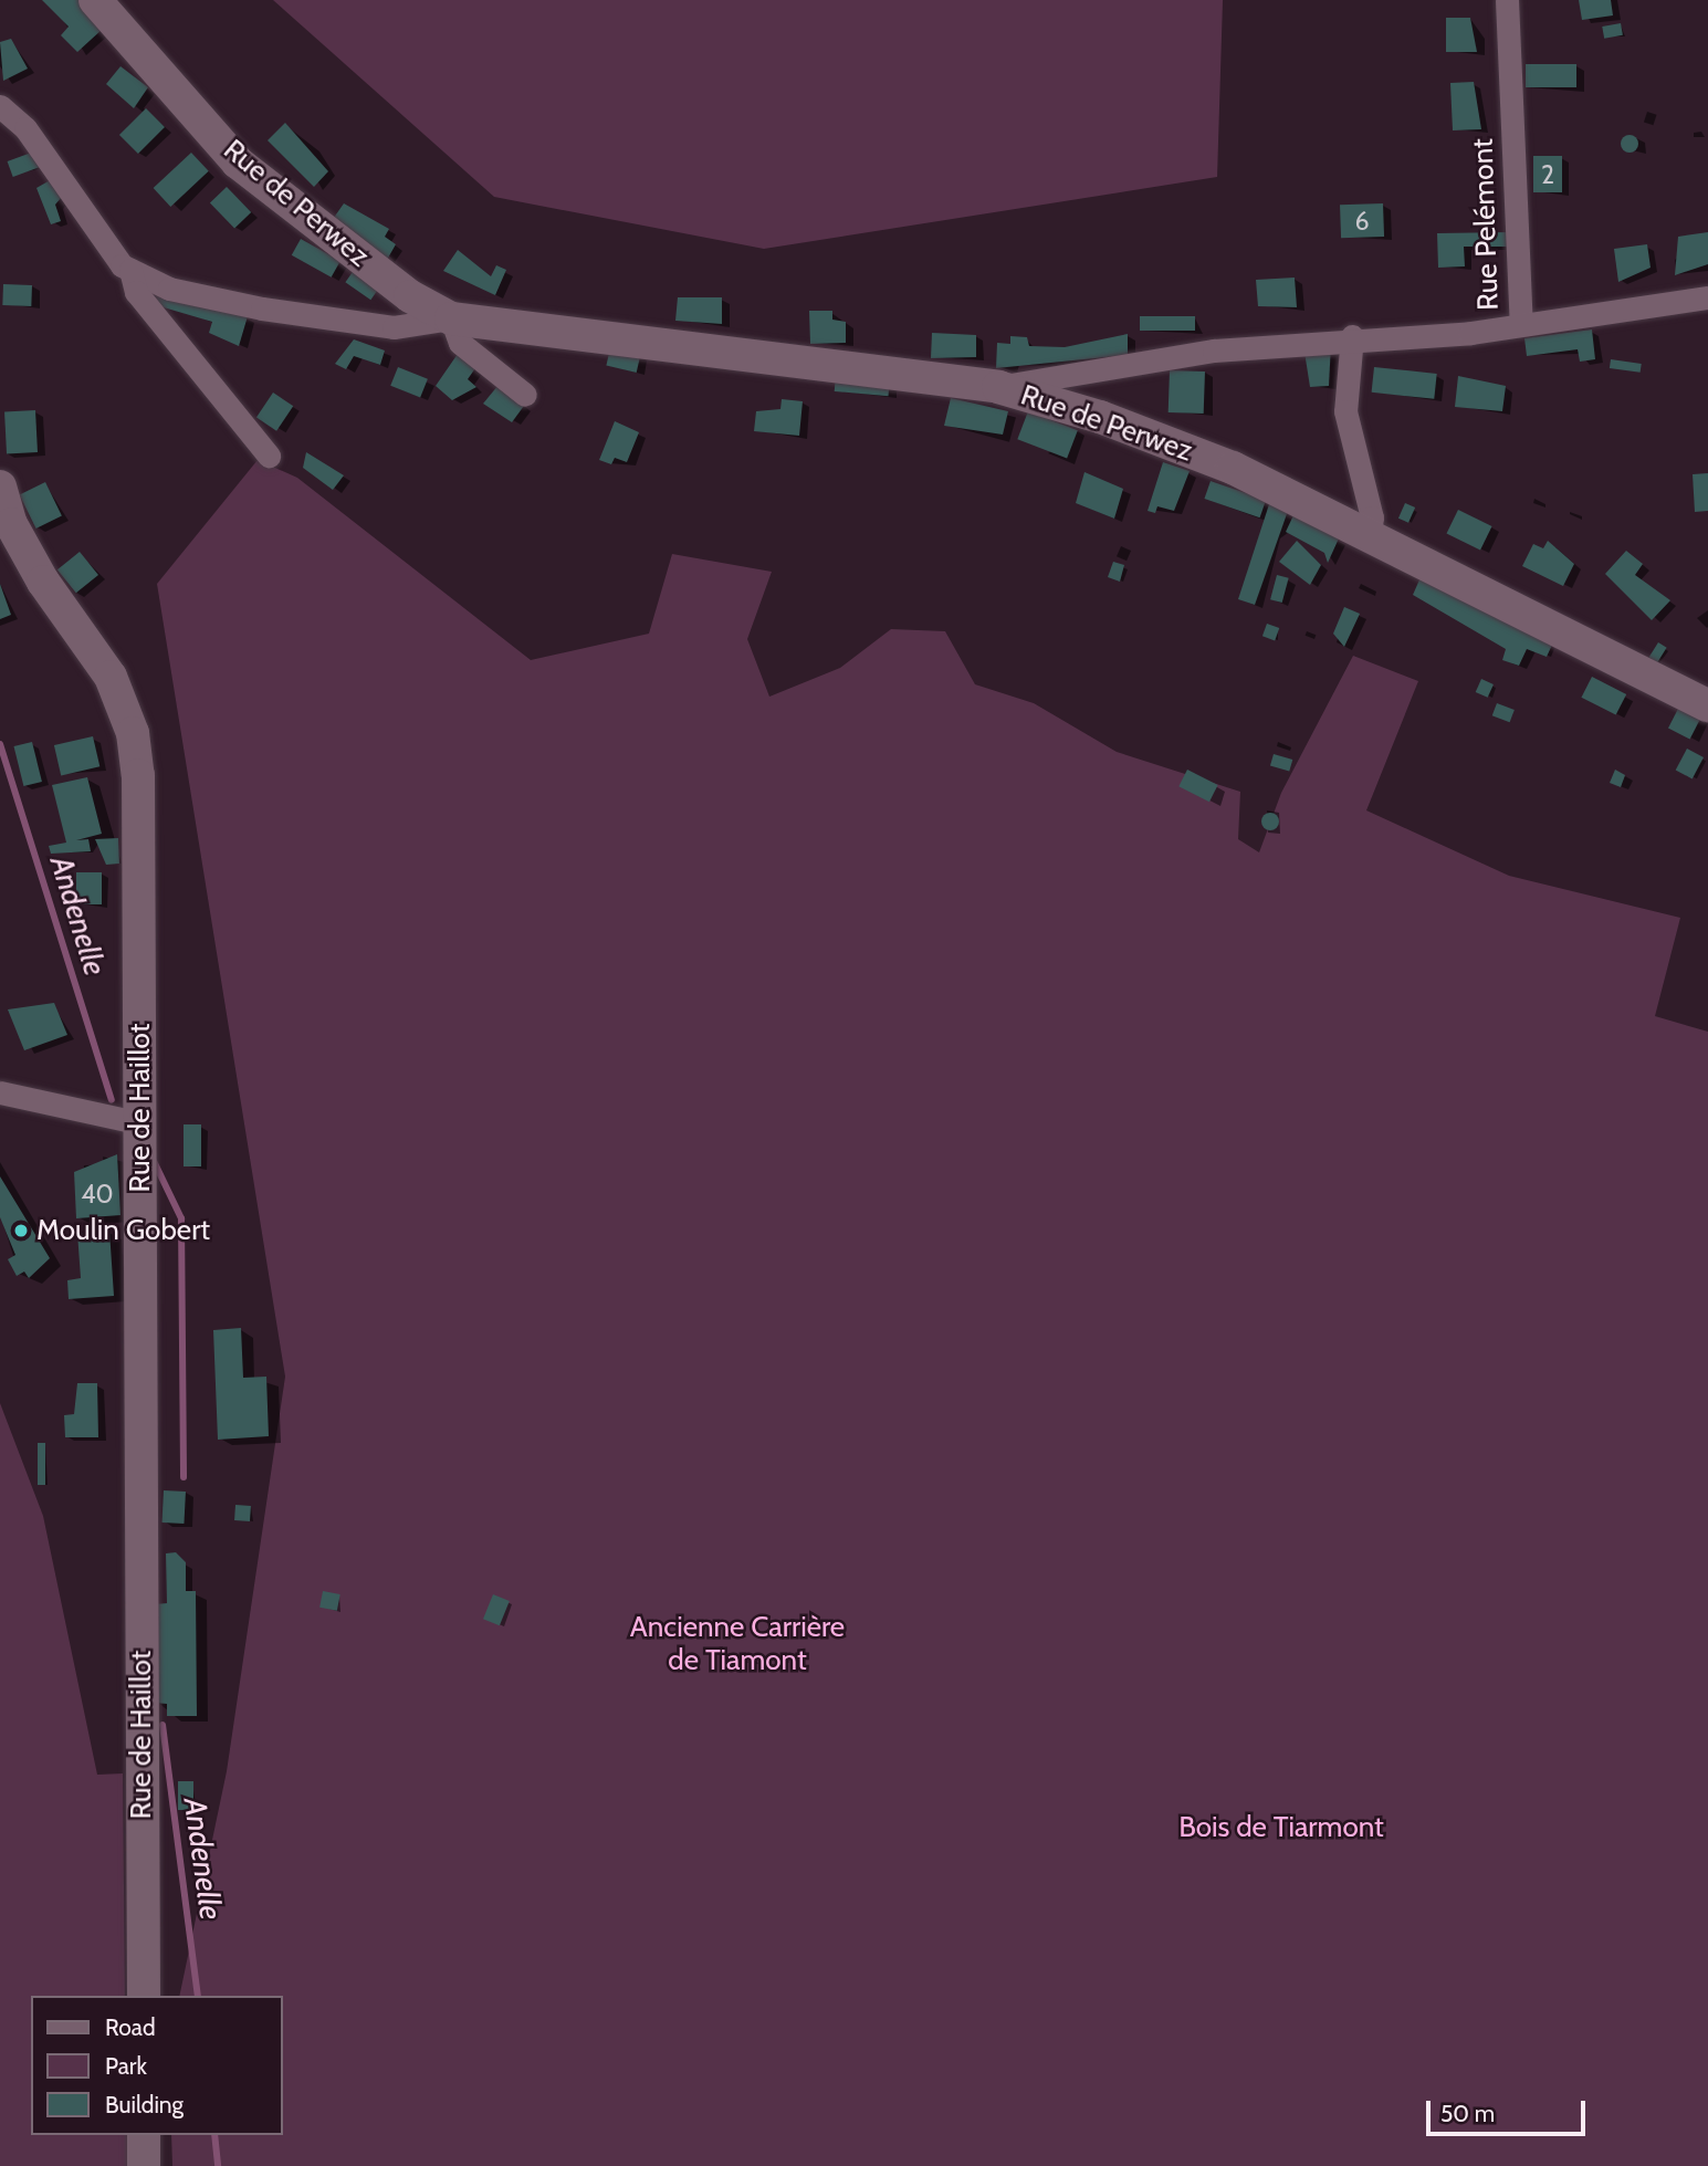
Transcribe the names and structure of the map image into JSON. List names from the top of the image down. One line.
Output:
{"streets":{"street":["Rue de Perwez","Rue Pelémont","Rue de Haillot"]},"crossings":[["Rue de Perwez","Rue Pelémont"]],"water":["Andenelle"],"parks":["Ancienne Carrière de Tiamont","Bois de Tiarmont"],"places":["Moulin Gobert"],"house_numbers":["2","6","40"],"legend":["Road","Park","Building"],"scale_bar":"50 m"}
